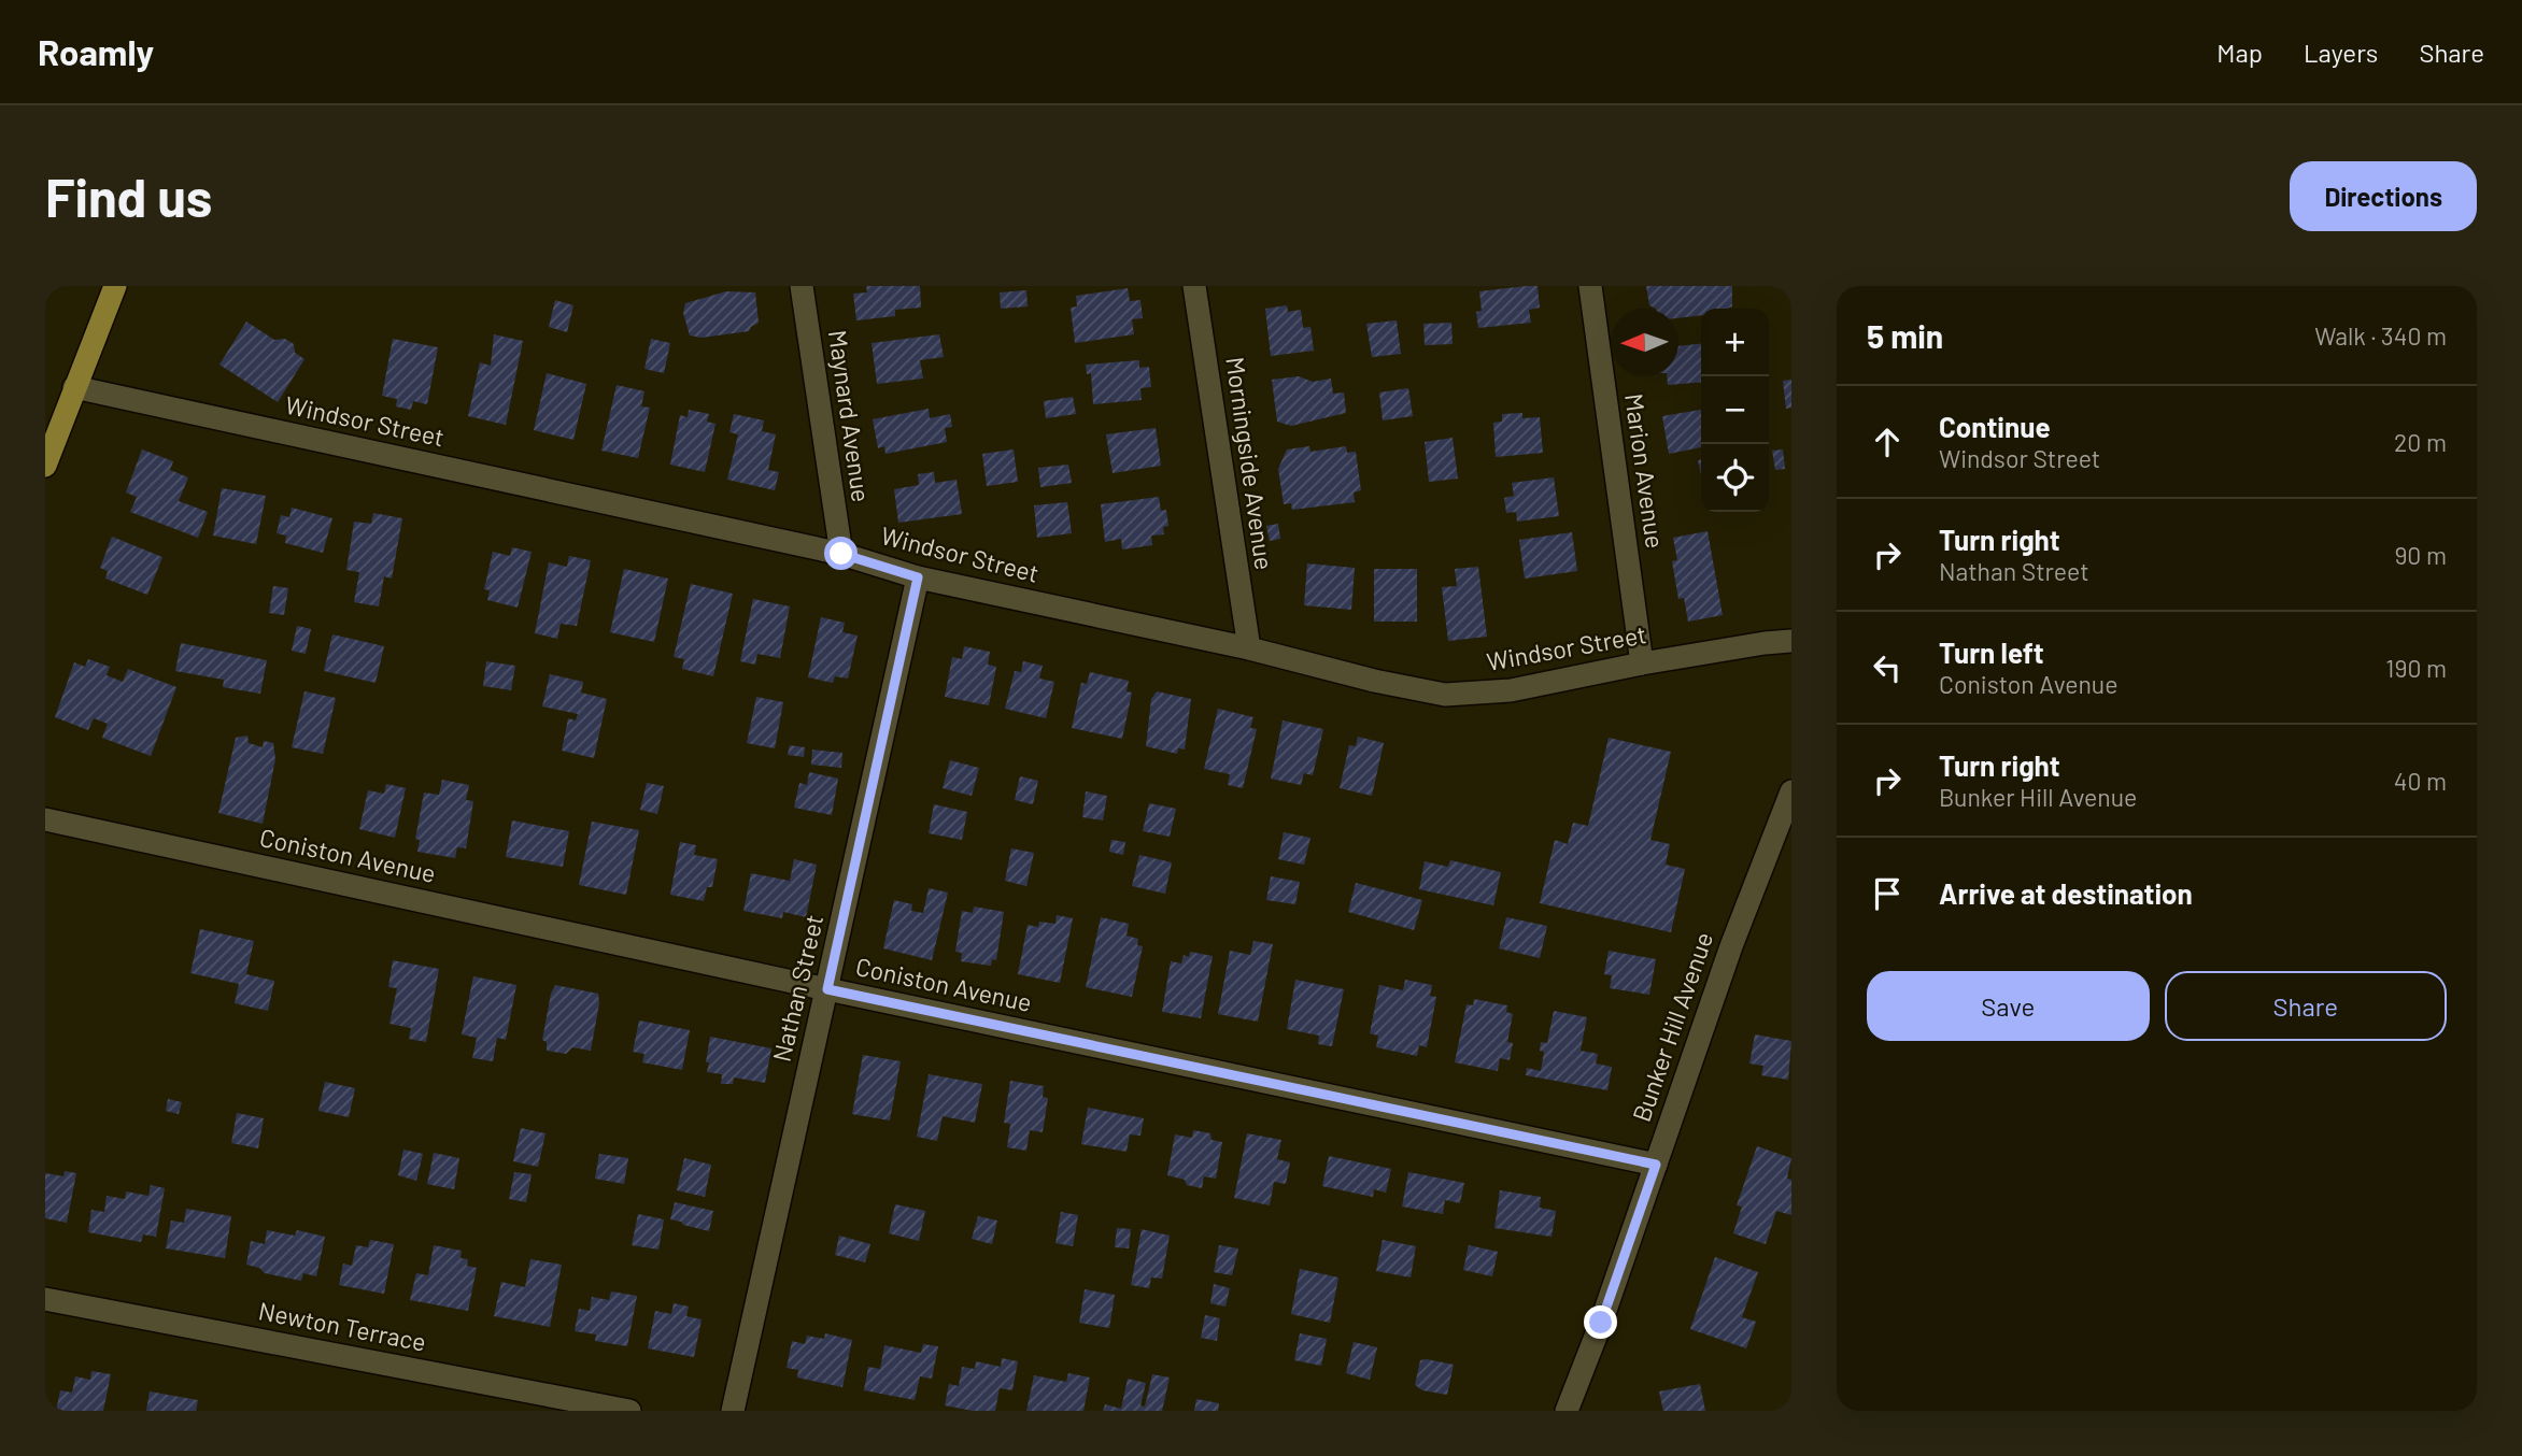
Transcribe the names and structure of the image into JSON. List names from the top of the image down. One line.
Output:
{"streets":{"street":["Maynard Avenue","Windsor Street","Morningside Avenue","Marion Avenue","Coniston Avenue","Nathan Street","Bunker Hill Avenue","Newton Terrace"]},"crossings":[["Maynard Avenue","Windsor Street"],["Windsor Street","Morningside Avenue"],["Windsor Street","Marion Avenue"],["Windsor Street","Nathan Street"],["Coniston Avenue","Nathan Street"],["Coniston Avenue","Bunker Hill Avenue"]],"north":"left","page":{"header":"Roamly","nav":["Map","Layers","Share"],"buttons":["Directions",["Save","Share"]],"title":"Find us","heading":["5 min","Walk · 340 m"],"map_buttons":["+","−"],"list":[["Continue","Windsor Street","20 m"],["Turn right","Nathan Street","90 m"],["Turn left","Coniston Avenue","190 m"],["Turn right","Bunker Hill Avenue","40 m"],"Arrive at destination"]}}
